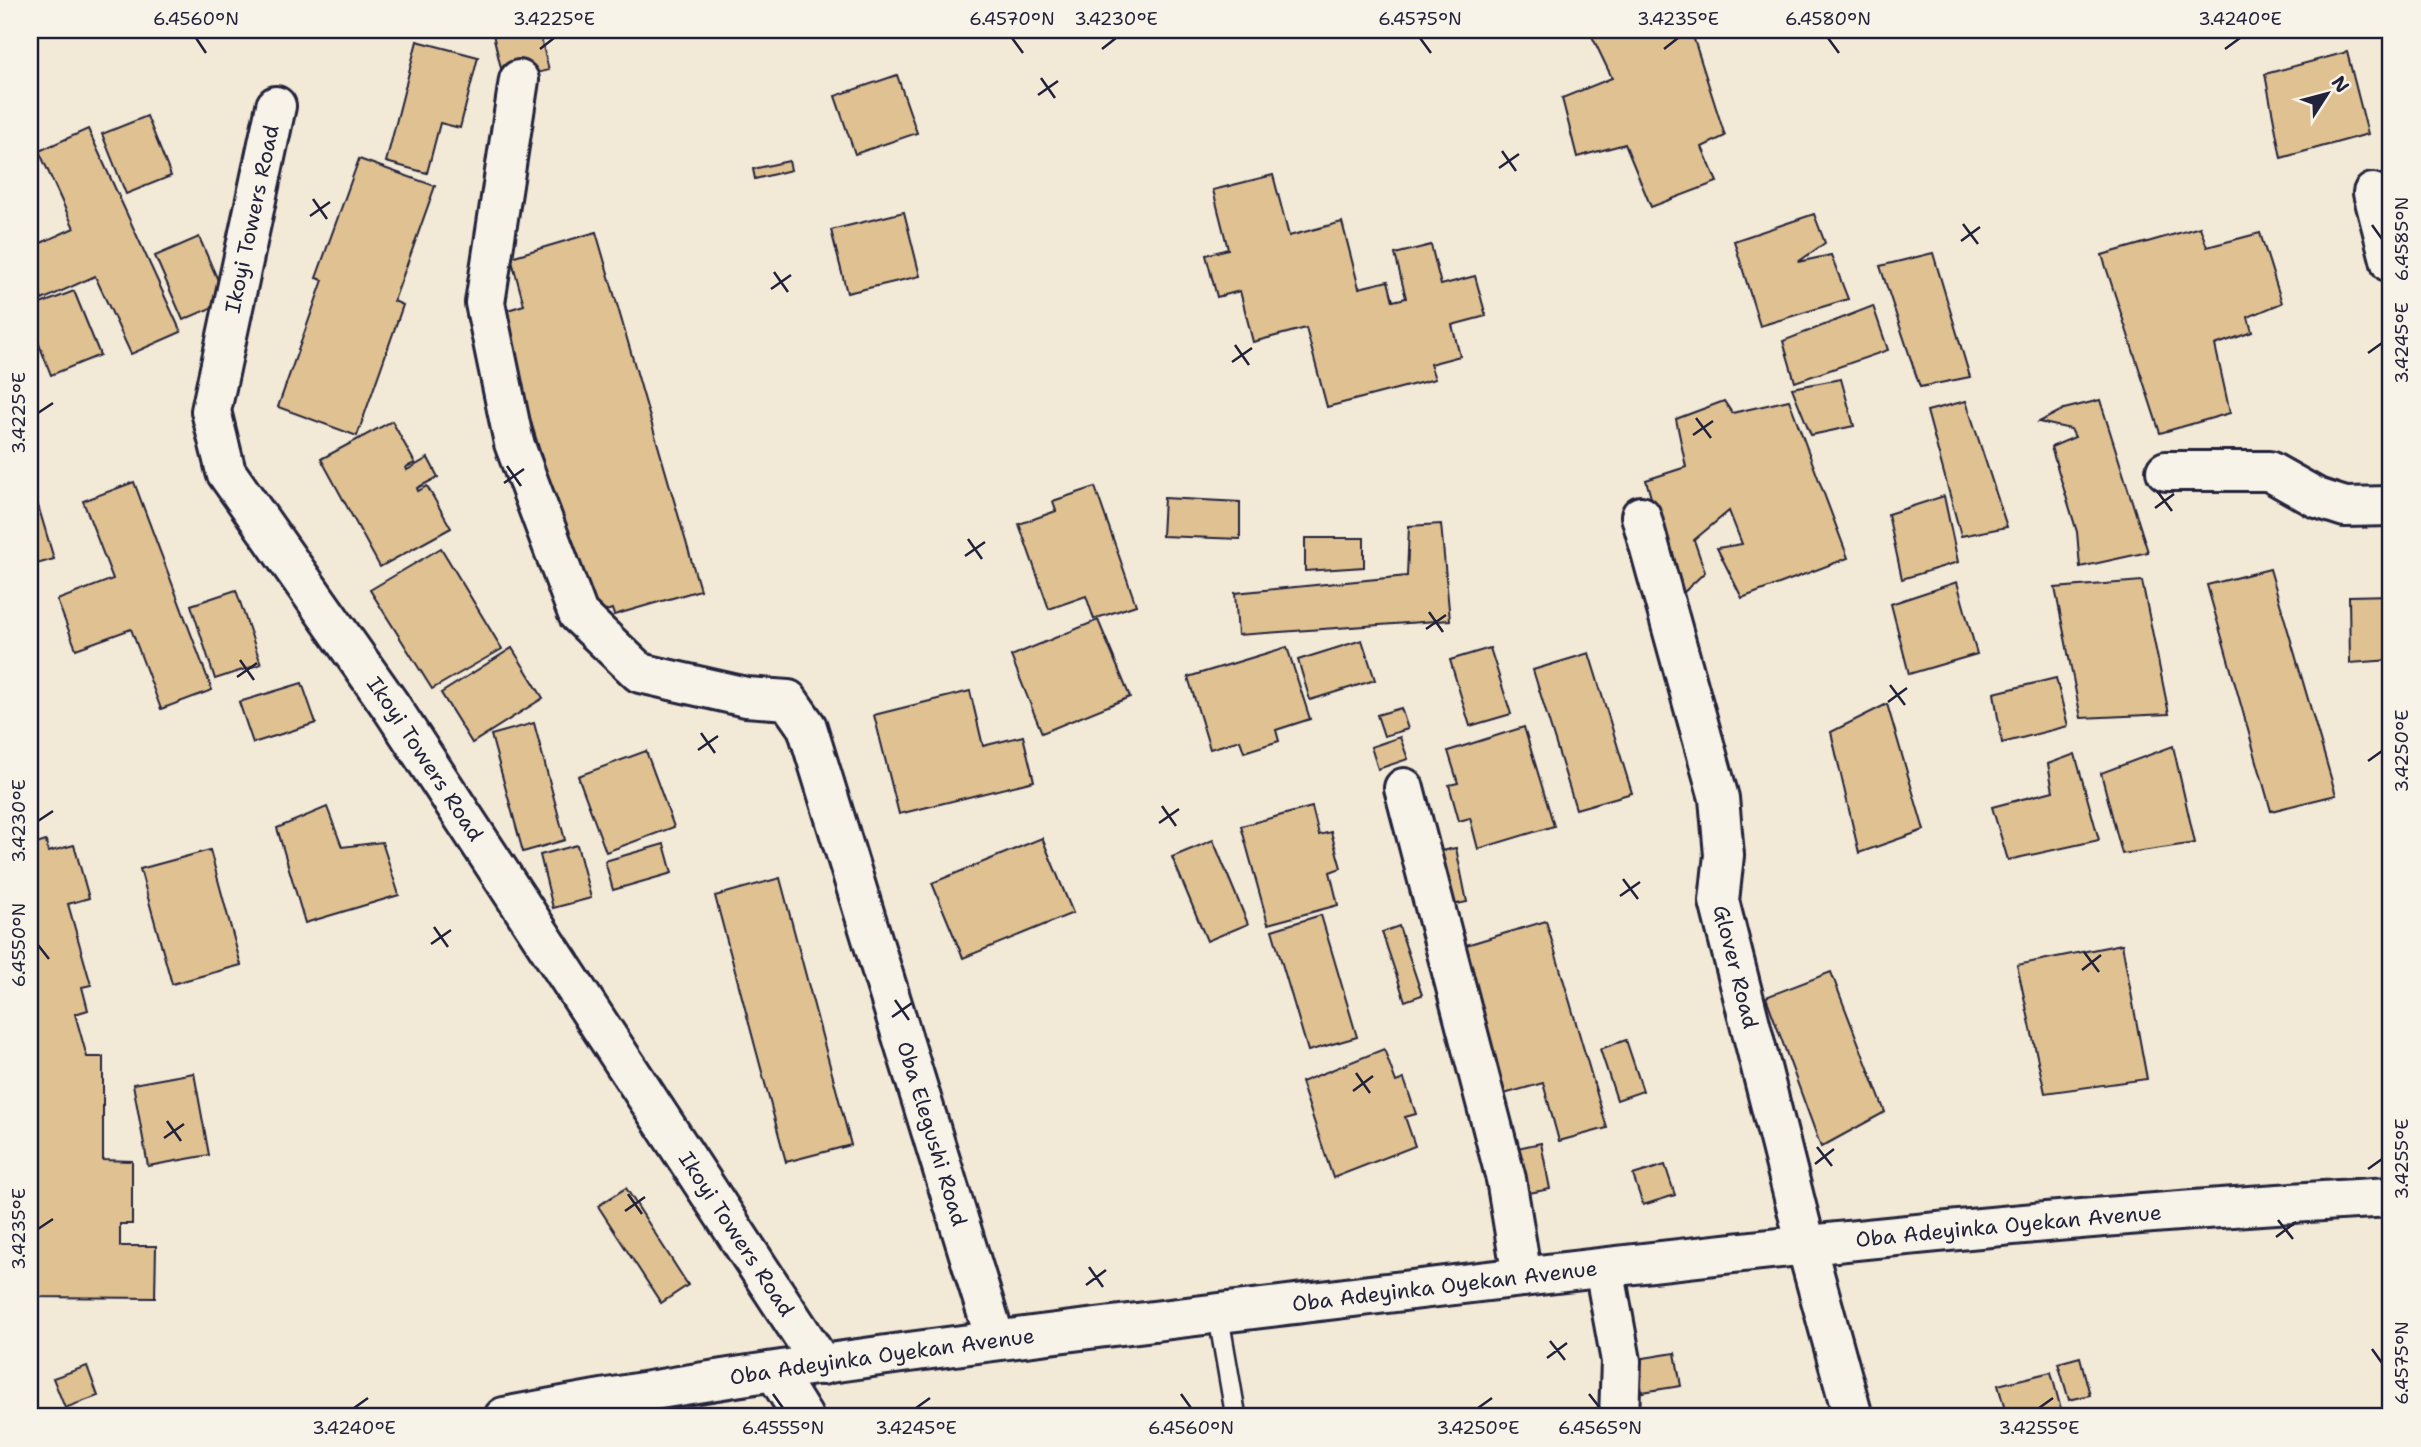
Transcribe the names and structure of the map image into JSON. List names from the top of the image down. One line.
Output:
{"streets":{"street":["Ikoyi Towers Road","Glover Road","Oba Elegushi Road","Oba Adeyinka Oyekan Avenue"]},"crossings":[["Ikoyi Towers Road","Oba Adeyinka Oyekan Avenue"],["Glover Road","Oba Adeyinka Oyekan Avenue"],["Oba Elegushi Road","Oba Adeyinka Oyekan Avenue"]],"north":"top right","coordinates":["6.4560°N","3.4225°E","6.4570°N","3.4230°E","6.4575°N","3.4235°E","6.4580°N","3.4240°E","6.4585°N","3.4245°E","3.4250°E","6.4550°N","3.4255°E","6.4555°N","6.4565°N"]}
